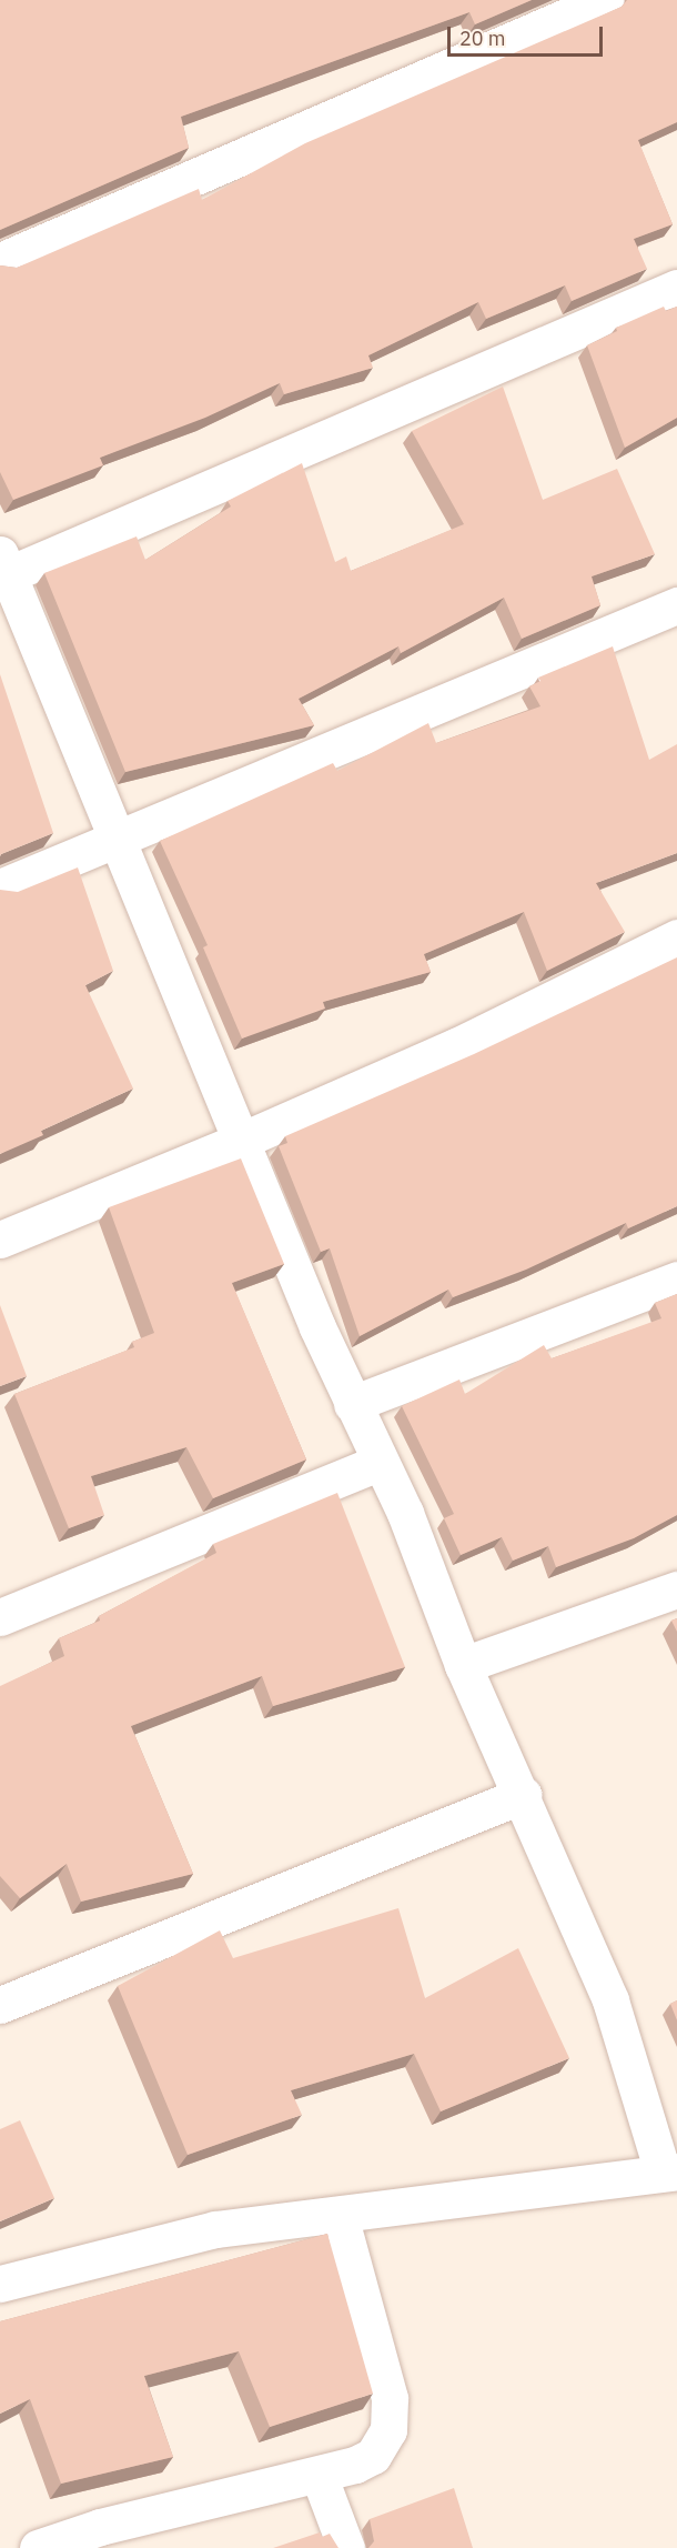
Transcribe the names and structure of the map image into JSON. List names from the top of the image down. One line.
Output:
{"scale_bar":"20 m"}
